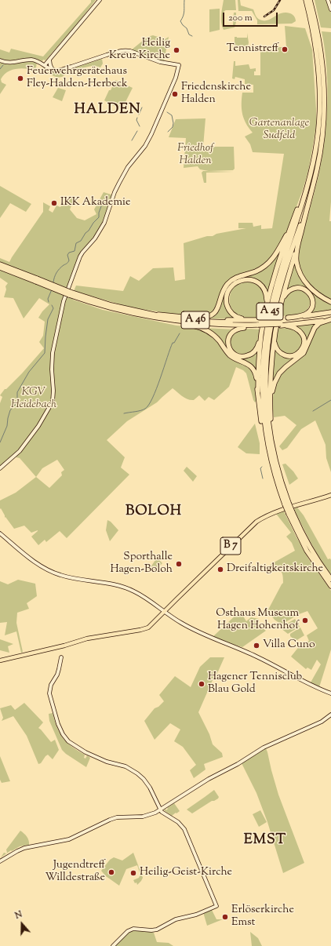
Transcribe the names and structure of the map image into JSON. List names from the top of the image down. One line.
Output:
{"streets":{"highway":["A 45","A 46"],"main road":["B 7"]},"districts":["HALDEN","BOLOH","EMST"],"parks":["Gartenanlage Sudfeld","Friedhof Halden","KGV Heidebach"],"places":["Tennistreff","Heilig Kreuz Kirche","Feuerwehrgerätehaus Fley-Halden-Herbeck","Friedenskirche Halden","IKK Akademie","Sporthalle Hagen-Boloh","Dreifaltigkeitskirche","Osthaus Museum Hagen Hohenhof","Villa Cuno","Hagener Tennisclub Blau Gold","Jugendtreff Willdestraße","Heilig-Geist-Kirche","Erlöserkirche Emst"],"scale_bar":"200 m","north":"top"}
